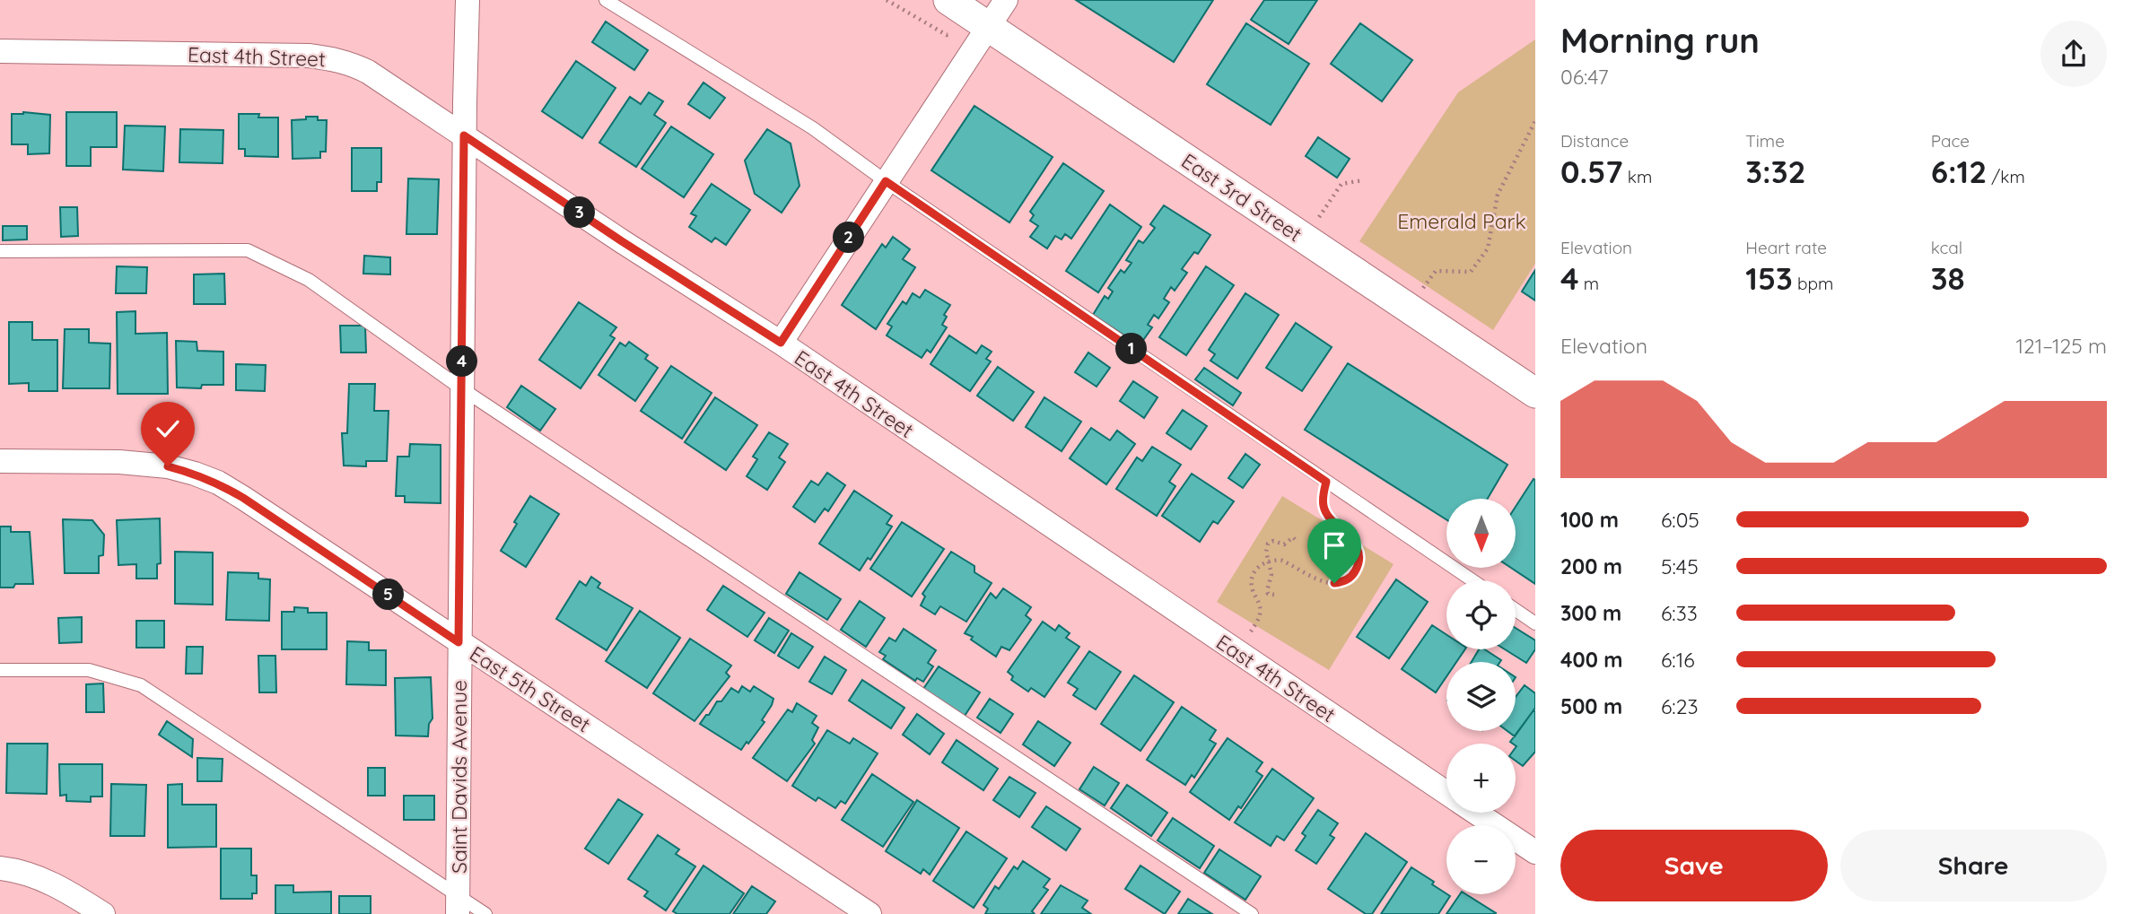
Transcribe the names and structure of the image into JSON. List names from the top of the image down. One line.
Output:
{"streets":{"street":["East 4th Street","East 3rd Street","East 5th Street","Saint Davids Avenue"]},"crossings":[["East 4th Street","Saint Davids Avenue"],["East 5th Street","Saint Davids Avenue"]],"parks":["Emerald Park"],"north":"bottom","page":{"heading":["Morning run","06:47"],"stats":[["Distance","0.57 km"],["Time","3:32"],["Pace","6:12 /km"],["Elevation","4 m"],["Heart rate","153 bpm"],["kcal","38"]],"pins":["3","2","1","4","5"],"chart":["Elevation","121–125 m"],"list":[{"name":"100 m","note":"6:05"},{"name":"200 m","note":"5:45"},{"name":"300 m","note":"6:33"},{"name":"400 m","note":"6:16"},{"name":"500 m","note":"6:23"}],"map_buttons":["+","−"],"buttons":["Save","Share"]}}
